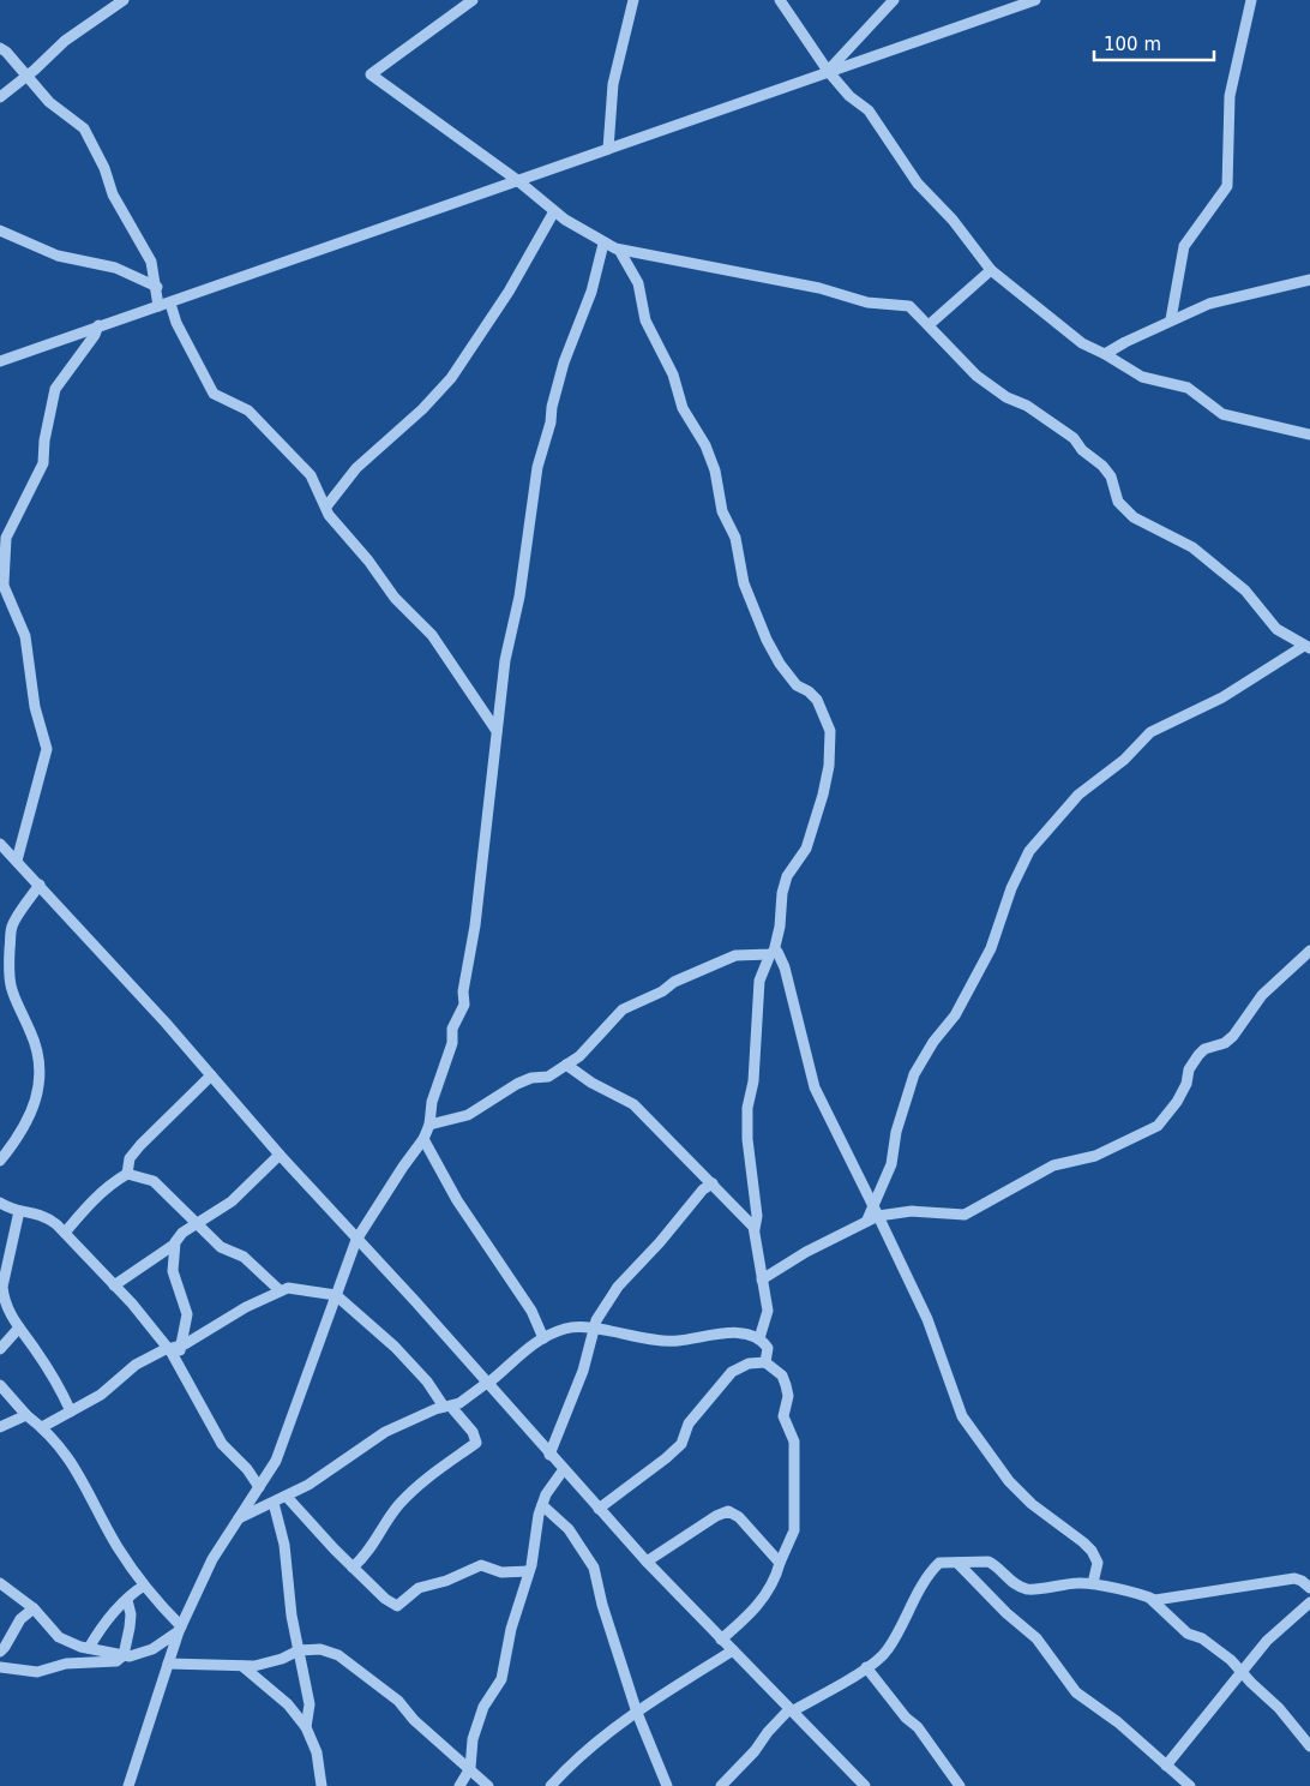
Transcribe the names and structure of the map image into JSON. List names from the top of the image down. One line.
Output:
{"scale_bar":"100 m"}
